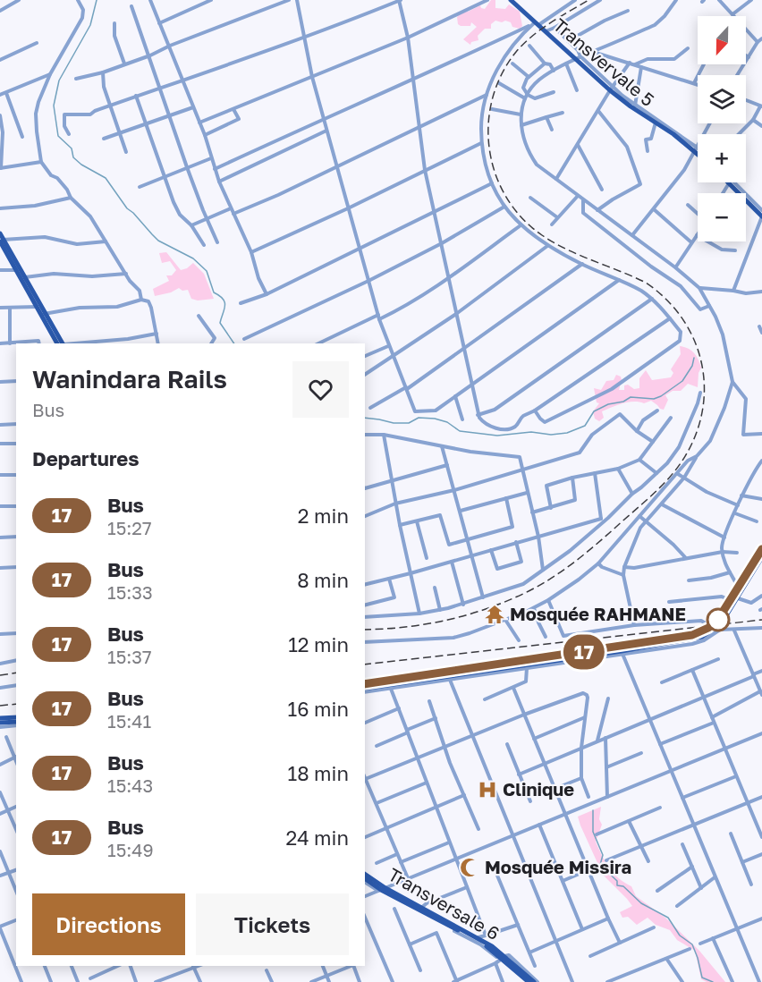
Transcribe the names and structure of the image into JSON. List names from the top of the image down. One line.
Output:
{"streets":{"main road":["Transvervale 5","Transversale 6"]},"places":{"temple":["Mosquée RAHMANE"],"hospital":["Clinique"],"mosque":["Mosquée Missira"]},"lines":["bus line 17"],"north":"bottom","page":{"on_map":"17","map_buttons":["+","−"],"heading":[["Wanindara Rails","Bus"],"Departures"],"list":[{"mark":"17","name":"Bus","note":"15:27","value":"2 min"},{"mark":"17","name":"Bus","note":"15:33","value":"8 min"},{"mark":"17","name":"Bus","note":"15:37","value":"12 min"},{"mark":"17","name":"Bus","note":"15:41","value":"16 min"},{"mark":"17","name":"Bus","note":"15:43","value":"18 min"},{"mark":"17","name":"Bus","note":"15:49","value":"24 min"}],"buttons":["Directions","Tickets"]}}
